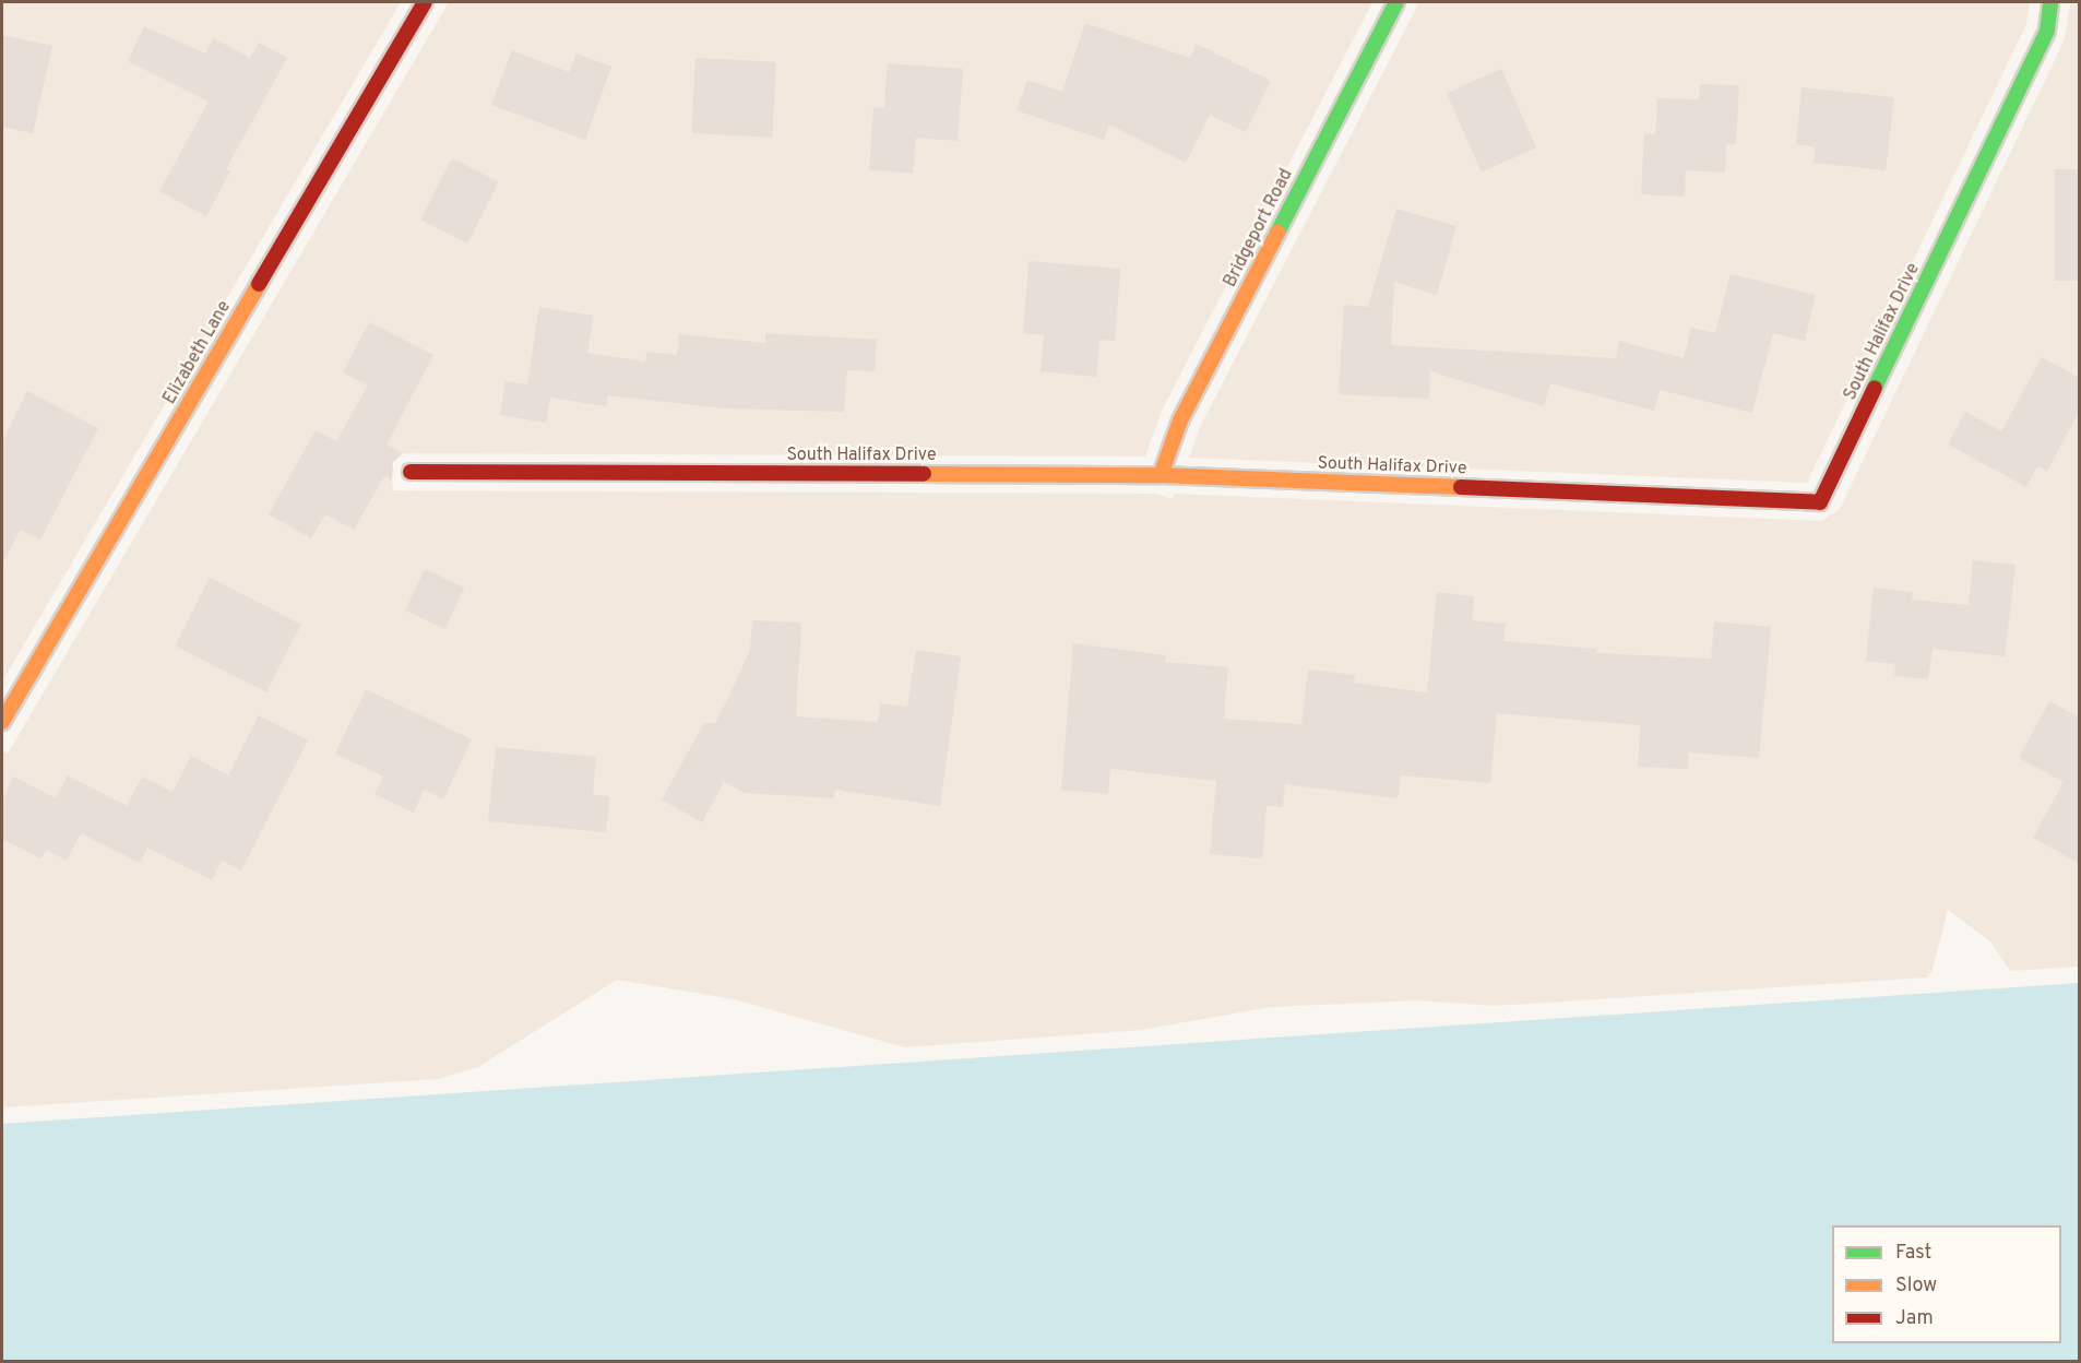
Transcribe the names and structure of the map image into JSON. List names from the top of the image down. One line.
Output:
{"streets":{"street":["Bridgeport Road","South Halifax Drive","Elizabeth Lane"]},"crossings":[["Bridgeport Road","South Halifax Drive"]],"legend":["Fast","Slow","Jam"]}
